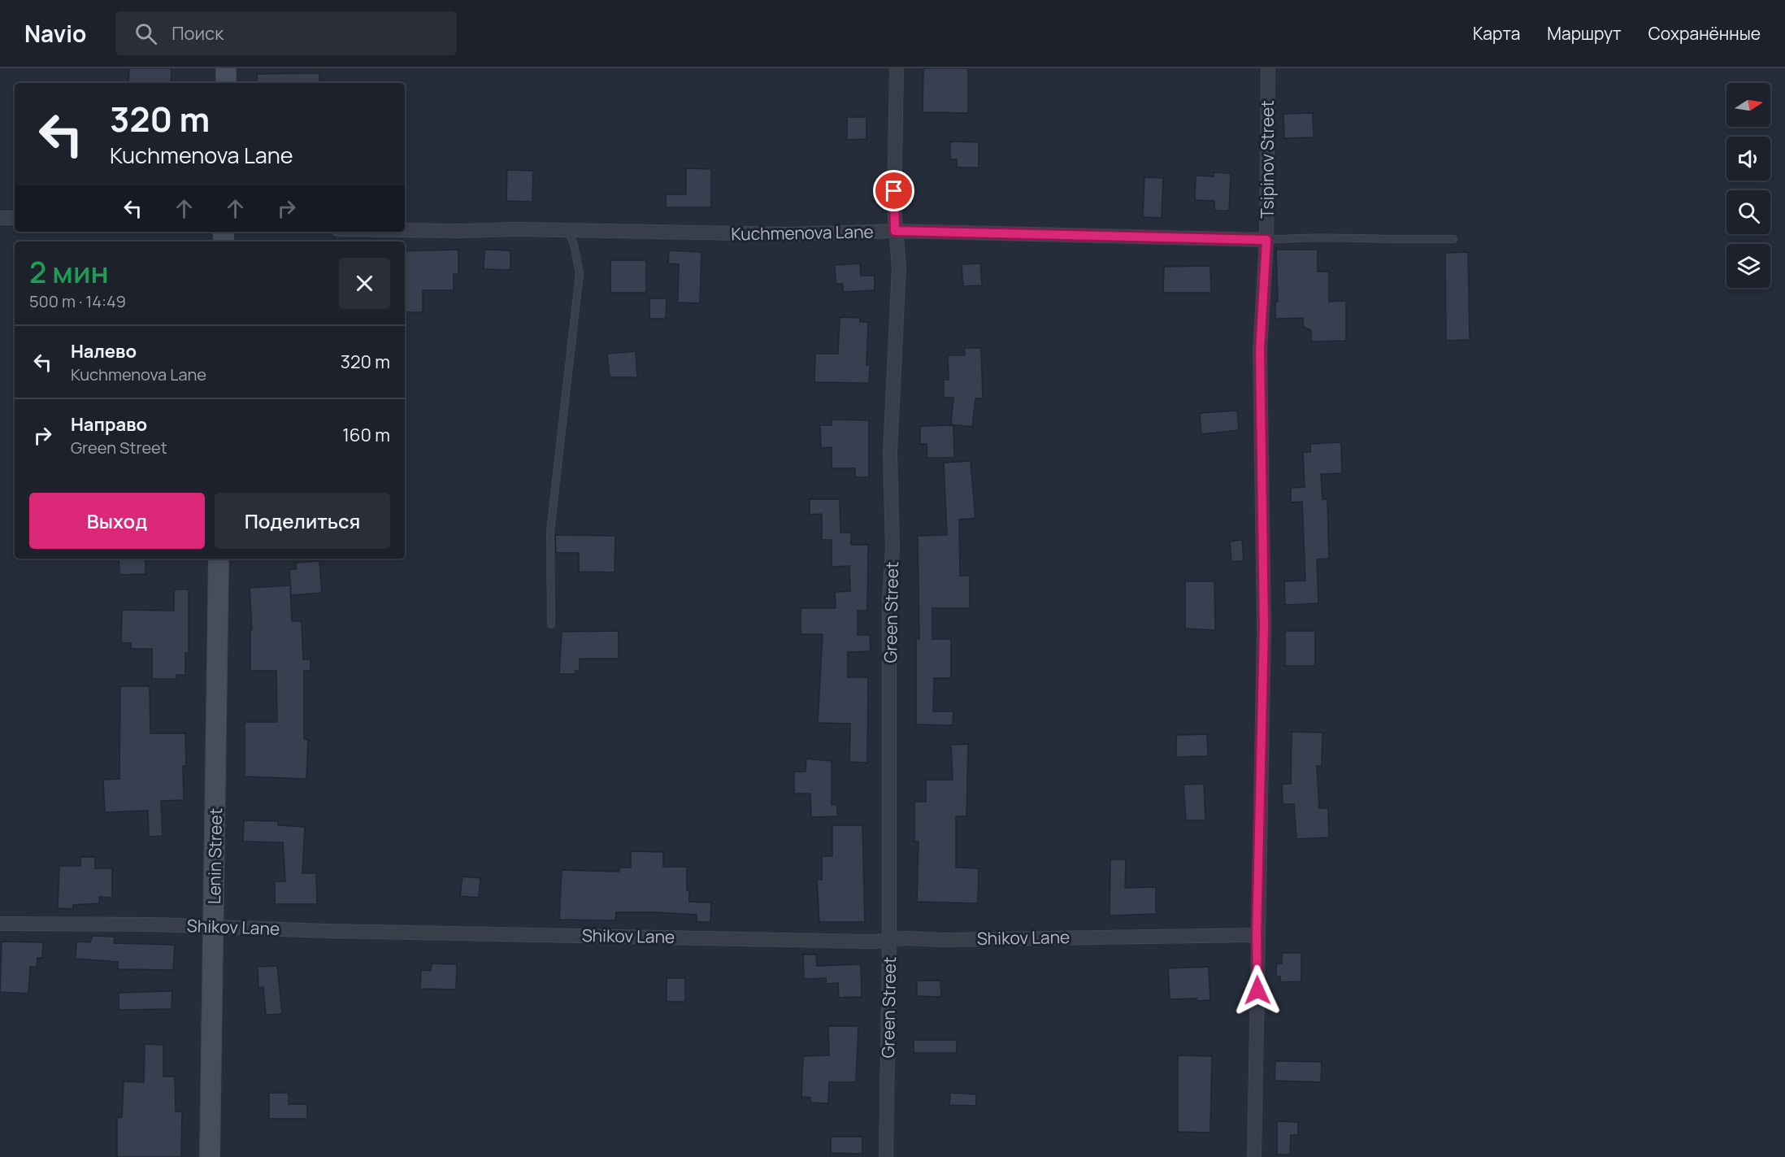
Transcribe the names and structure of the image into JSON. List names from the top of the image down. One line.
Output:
{"streets":{"street":["Tsipinov Street","Kuchmenova Lane","Green Street","Lenin Street","Shikov Lane"]},"crossings":[["Tsipinov Street","Kuchmenova Lane"],["Tsipinov Street","Shikov Lane"],["Kuchmenova Lane","Green Street"],["Green Street","Shikov Lane"],["Lenin Street","Shikov Lane"]],"north":"right","page":{"header":"Navio","search":"Поиск","nav":["Карта","Маршрут","Сохранённые"],"turn":["320 m","Kuchmenova Lane"],"heading":["2 мин","500 m · 14:49"],"list":[{"name":"Налево","note":"Kuchmenova Lane","value":"320 m"},{"name":"Направо","note":"Green Street","value":"160 m"}],"buttons":["Выход","Поделиться"]}}
